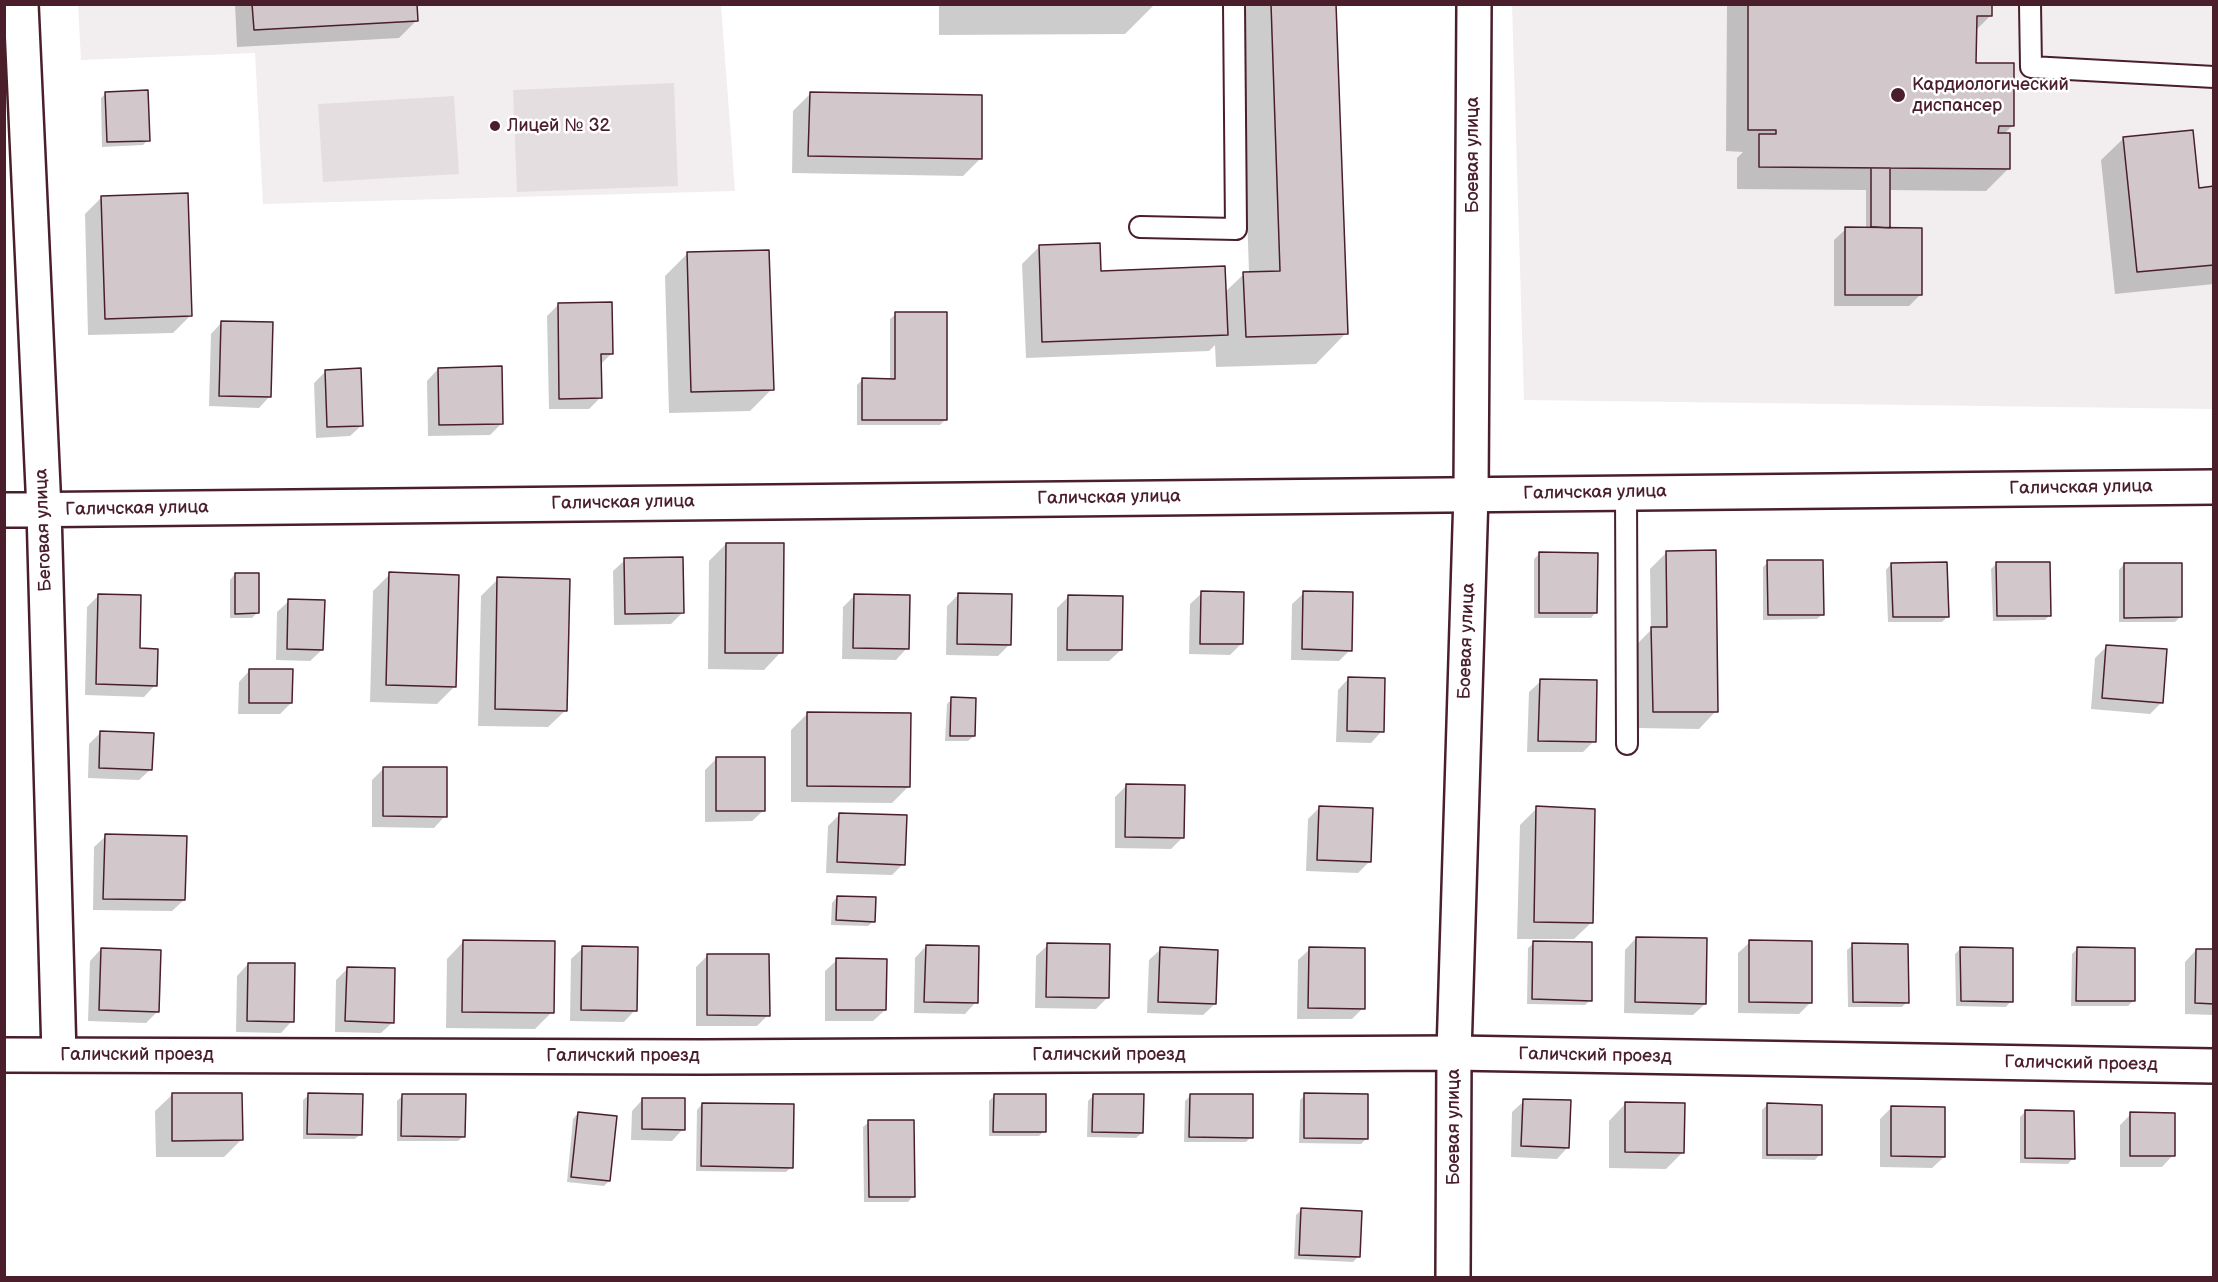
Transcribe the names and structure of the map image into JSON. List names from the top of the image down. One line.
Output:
{"streets":{"street":["Боевая улица","Галичская улица","Беговая улица","Галичский проезд"]},"crossings":[["Боевая улица","Галичская улица"],["Боевая улица","Галичский проезд"],["Галичская улица","Беговая улица"],["Беговая улица","Галичский проезд"]],"places":["Кардиологический диспансер","Лицей № 32"]}
